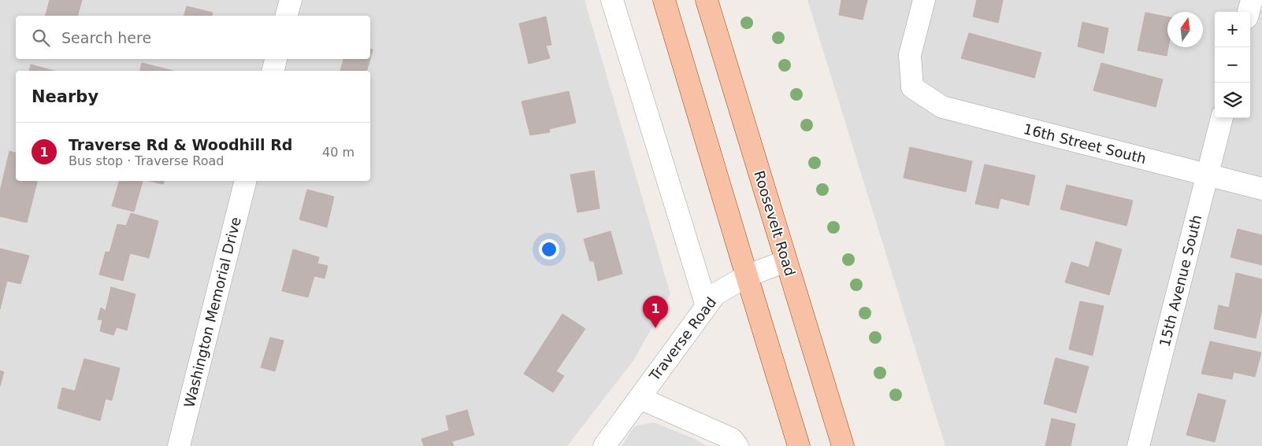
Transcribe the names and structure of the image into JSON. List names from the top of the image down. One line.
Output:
{"streets":{"main road":["Roosevelt Road"],"street":["16th Street South","15th Avenue South","Washington Memorial Drive","Traverse Road"]},"crossings":[["16th Street South","15th Avenue South"],["Roosevelt Road","Traverse Road"]],"north":"top","page":{"map_buttons":["+","−"],"search":"Search here","heading":"Nearby","list":[{"mark":"1","name":"Traverse Rd & Woodhill Rd","note":"Bus stop · Traverse Road","value":"40 m"}],"pins":"1"}}
